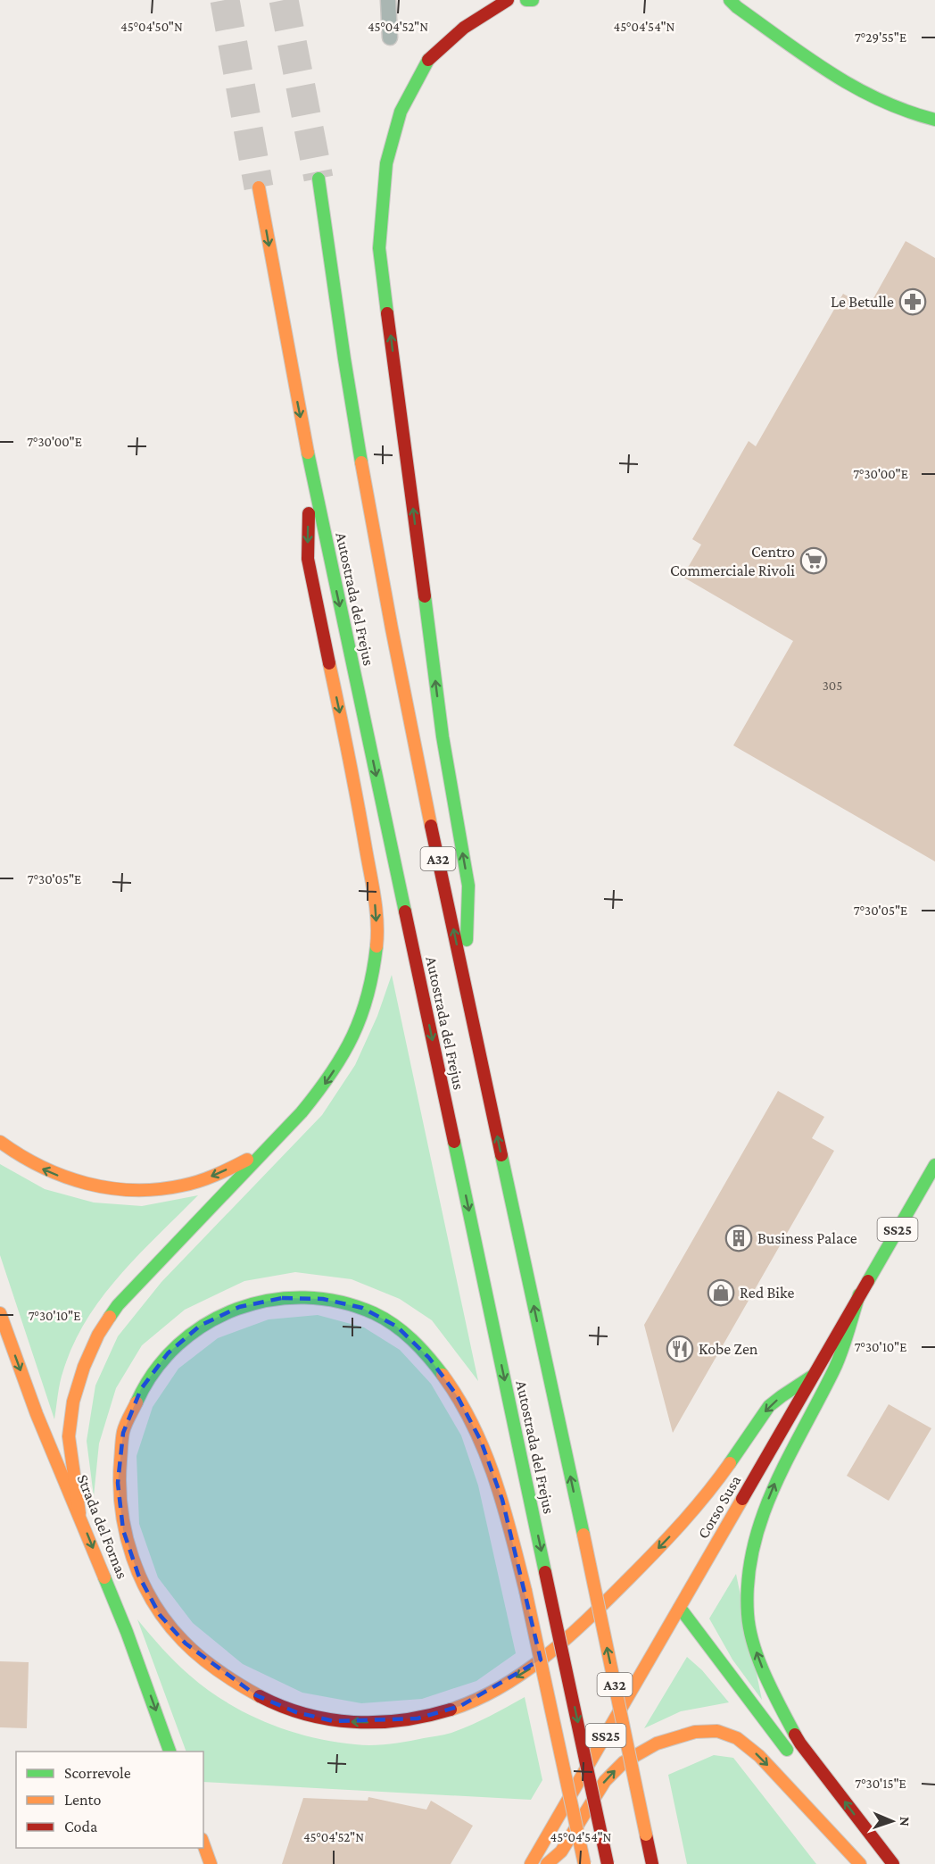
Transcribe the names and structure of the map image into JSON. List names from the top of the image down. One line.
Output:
{"streets":{"main road":["Autostrada del Frejus","A32","SS25","Corso Susa","Strada del Fornas"]},"one_way":["Strada del Fornas"],"places":{"pharmacy":["Le Betulle"],"supermarket":["Centro Commerciale Rivoli"],"building":["Business Palace"],"shop":["Red Bike"],"restaurant":["Kobe Zen"]},"house_numbers":["305"],"legend":["Scorrevole","Lento","Coda"],"north":"right","coordinates":["45°04'50\"N","45°04'52\"N","45°04'54\"N","7°29'55\"E","7°30'00\"E","7°30'05\"E","7°30'10\"E","7°30'15\"E"]}
